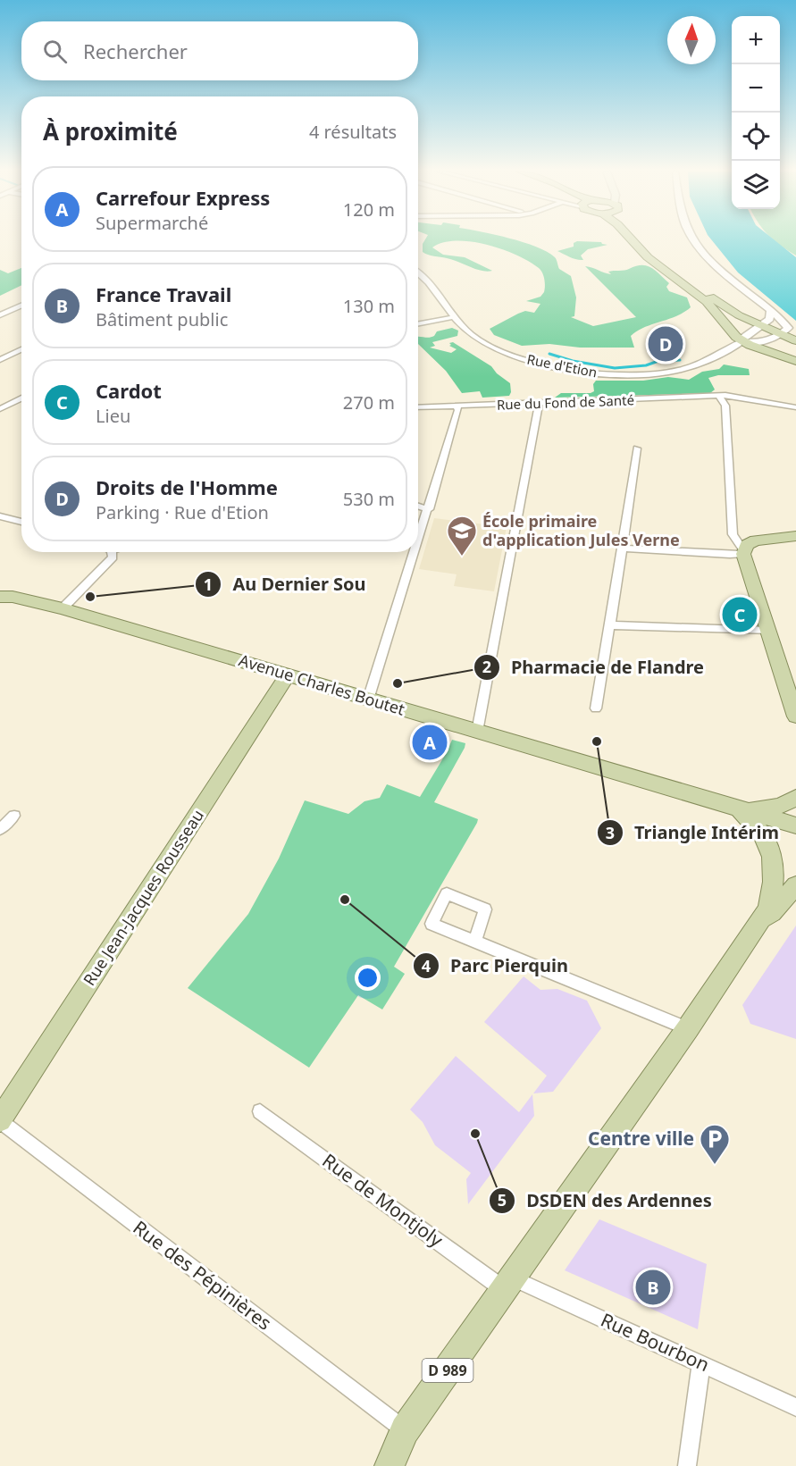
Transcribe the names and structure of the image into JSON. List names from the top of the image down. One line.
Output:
{"streets":{"main road":["Avenue Charles Boutet","Rue Jean-Jacques Rousseau","D 989"],"street":["Rue d'Etion","Rue du Fond de Santé","Rue de Montjoly","Rue des Pépinières","Rue Bourbon"]},"crossings":[["Avenue Charles Boutet","Rue Jean-Jacques Rousseau"],["Rue Jean-Jacques Rousseau","Rue des Pépinières"],["Rue de Montjoly","Rue Bourbon"],["Rue de Montjoly","D 989"],["Rue des Pépinières","D 989"],["Rue Bourbon","D 989"]],"places":{"school or university":["École primaire d'application Jules Verne"],"other":["Au Dernier Sou","Pharmacie de Flandre","Triangle Intérim","Parc Pierquin","DSDEN des Ardennes"],"parking":["Centre ville"]},"north":"top","page":{"map_buttons":["+","−"],"search":"Rechercher","heading":["À proximité","4 résultats"],"list":[{"mark":"A","name":"Carrefour Express","note":"Supermarché","value":"120 m"},{"mark":"B","name":"France Travail","note":"Bâtiment public","value":"130 m"},{"mark":"C","name":"Cardot","note":"Lieu","value":"270 m"},{"mark":"D","name":"Droits de l'Homme","note":"Parking · Rue d'Etion","value":"530 m"}],"pins":["D","C","A","B"]}}
